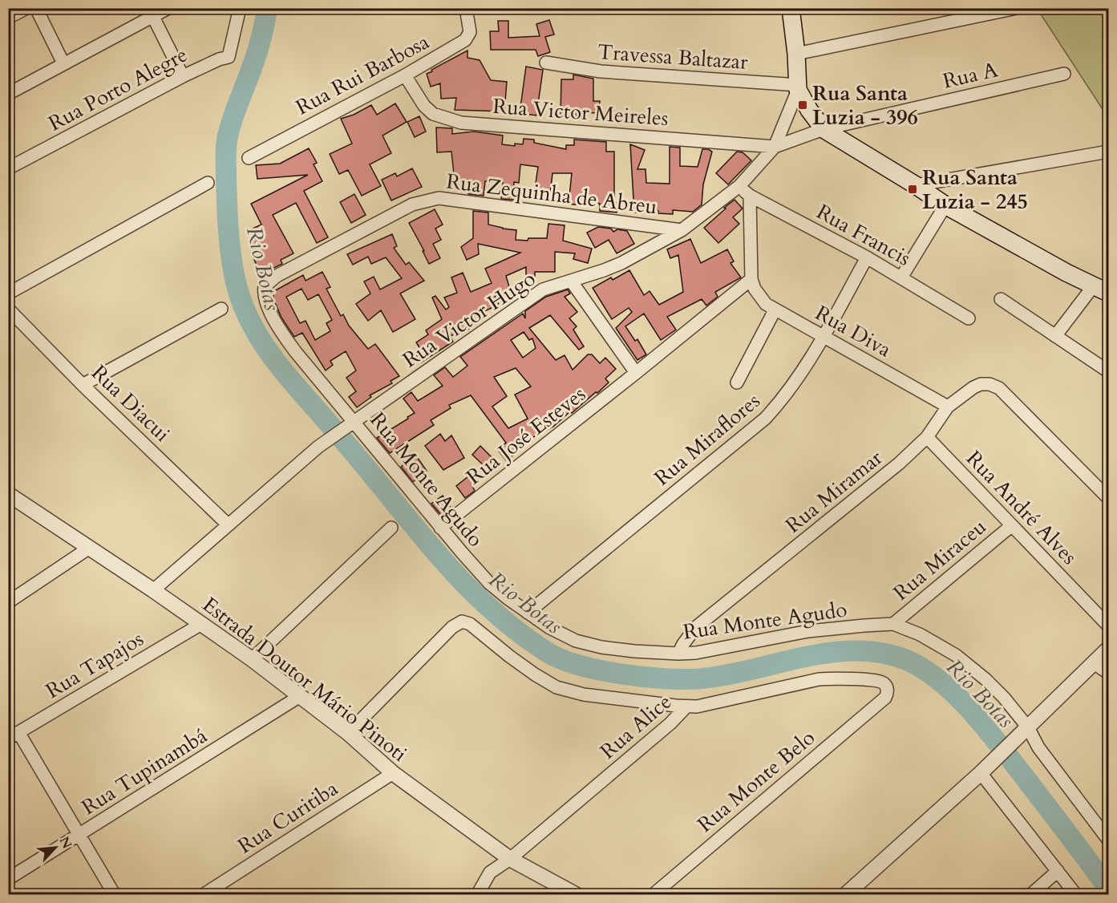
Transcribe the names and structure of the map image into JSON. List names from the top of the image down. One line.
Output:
{"streets":{"street":["Travessa Baltazar","Rua Rui Barbosa","Rua A","Rua Porto Alegre","Rua Victor Meireles","Rua Zequinha de Abreu","Rua Francis","Rua Victor Hugo","Rua Diva","Rua Diacui","Rua José Esteves","Rua Miraflores","Rua Monte Agudo","Rua Miramar","Rua André Alves","Rua Miraceu","Rua Tapajos","Estrada Doutor Mário Pinoti","Rua Alice","Rua Tupinambá","Rua Monte Belo","Rua Curitiba"]},"crossings":[["Travessa Baltazar","Rua Victor Hugo"],["Rua Rui Barbosa","Rua Victor Meireles"],["Rua A","Rua Victor Meireles"],["Rua A","Rua Victor Hugo"],["Rua Victor Meireles","Rua Victor Hugo"],["Rua Zequinha de Abreu","Rua Victor Hugo"],["Rua Zequinha de Abreu","Rua Monte Agudo"],["Rua Francis","Rua Victor Hugo"],["Rua Francis","Rua Miraflores"],["Rua Victor Hugo","Rua Diacui"],["Rua Victor Hugo","Rua Monte Agudo"],["Rua Victor Hugo","Estrada Doutor Mário Pinoti"],["Rua Diva","Rua José Esteves"],["Rua Diva","Rua Miraflores"],["Rua Diva","Rua Miramar"],["Rua José Esteves","Rua Monte Agudo"],["Rua Miraflores","Rua Monte Agudo"],["Rua Monte Agudo","Rua Miramar"],["Rua Monte Agudo","Rua Miraceu"],["Rua Miramar","Rua André Alves"],["Rua André Alves","Rua Miraceu"],["Rua Tapajos","Estrada Doutor Mário Pinoti"],["Estrada Doutor Mário Pinoti","Rua Alice"],["Estrada Doutor Mário Pinoti","Rua Tupinambá"],["Estrada Doutor Mário Pinoti","Rua Curitiba"],["Rua Alice","Rua Monte Belo"]],"water":["Rio Botas"],"places":{"transit":["Rua Santa Luzia - 396","Rua Santa Luzia - 245"]},"north":"top right"}
